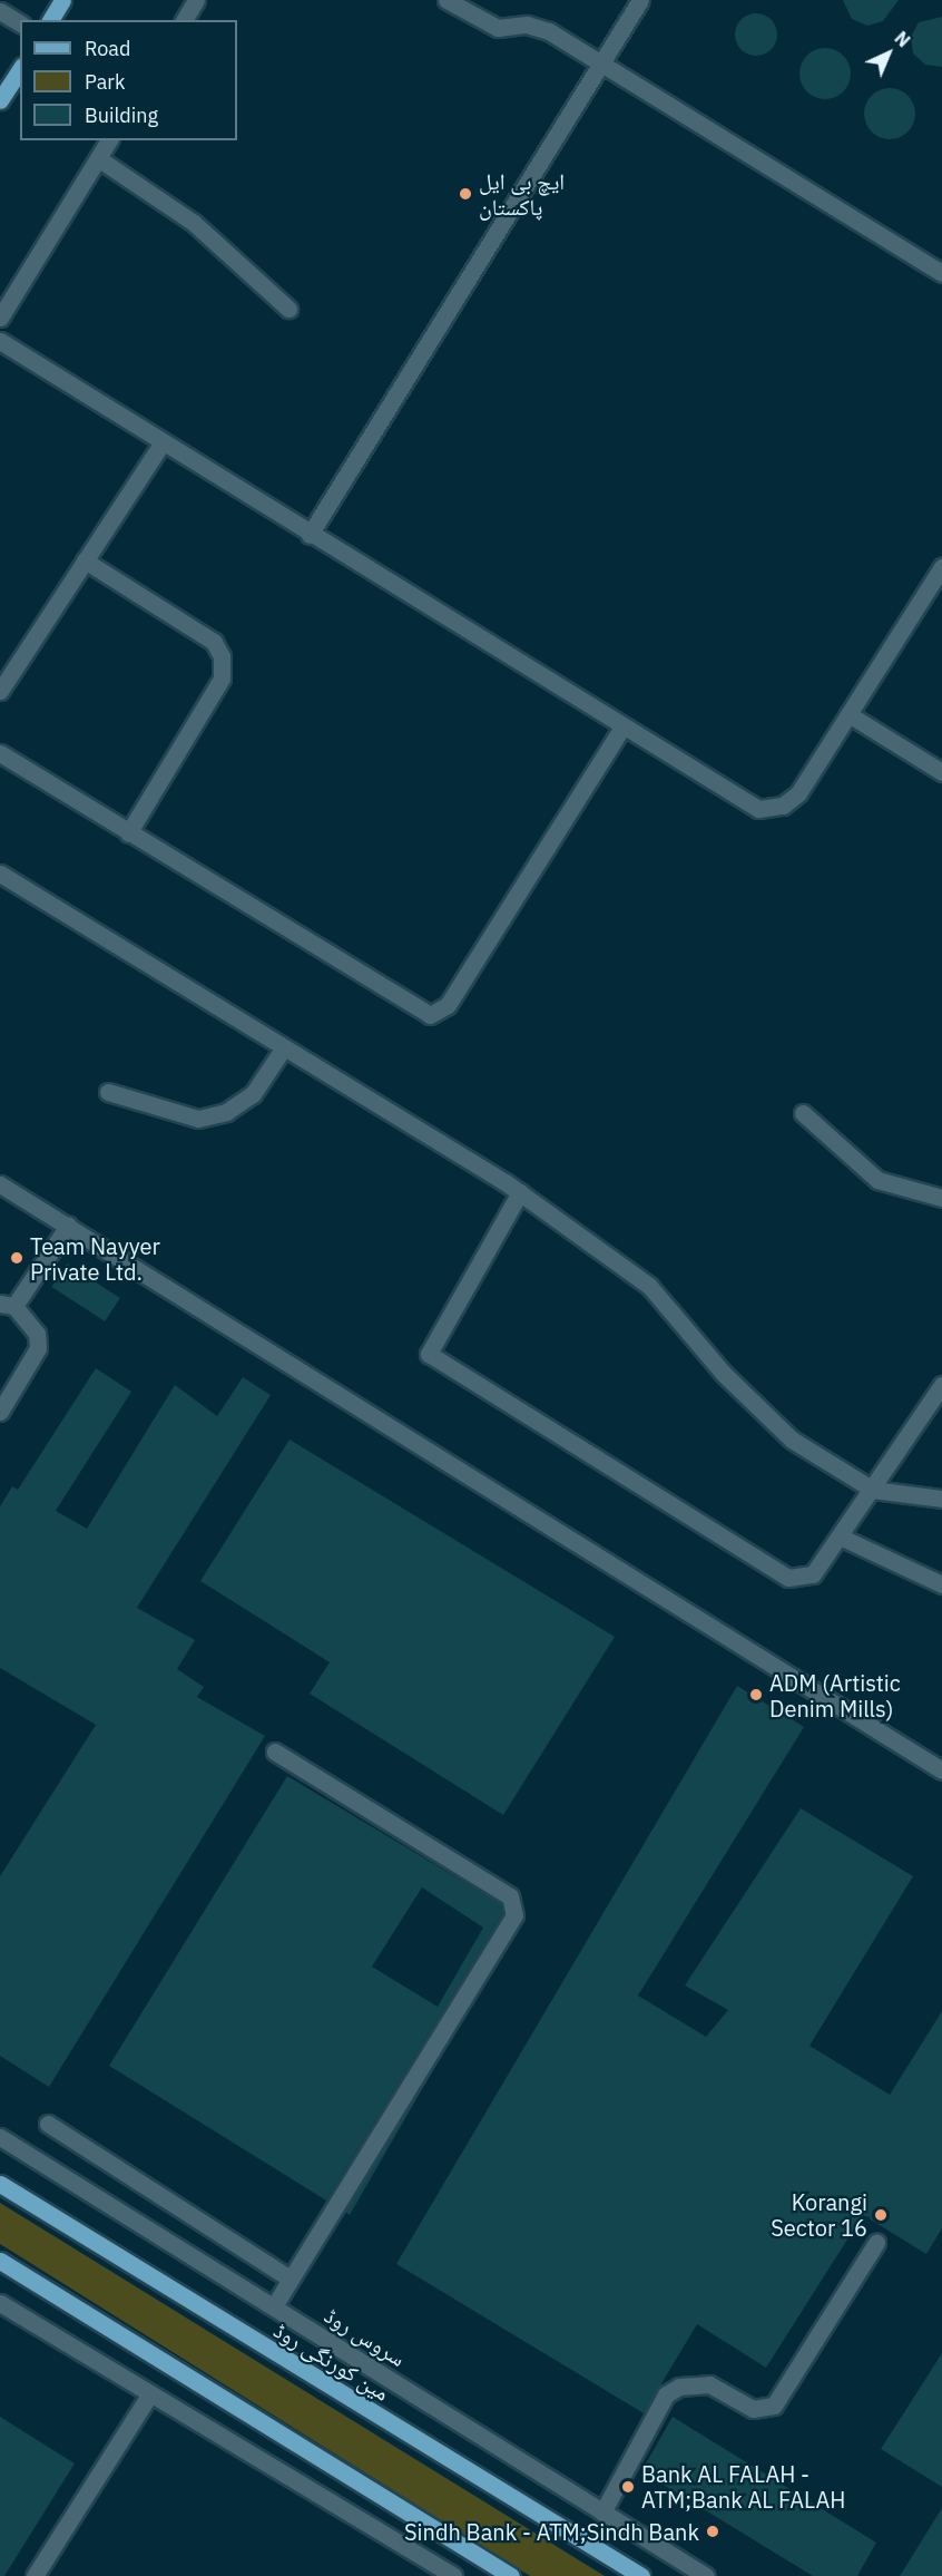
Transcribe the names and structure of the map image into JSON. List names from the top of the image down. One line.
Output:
{"streets":{"main road":["مین کورنگی روڈ"],"street":["سروس روڈ"]},"places":["ایچ بی ایل پاکستان","Team Nayyer Private Ltd.","ADM (Artistic Denim Mills)","Korangi Sector 16","Bank AL FALAH - ATM;Bank AL FALAH","Sindh Bank - ATM;Sindh Bank"],"legend":["Road","Park","Building"],"north":"top right"}
